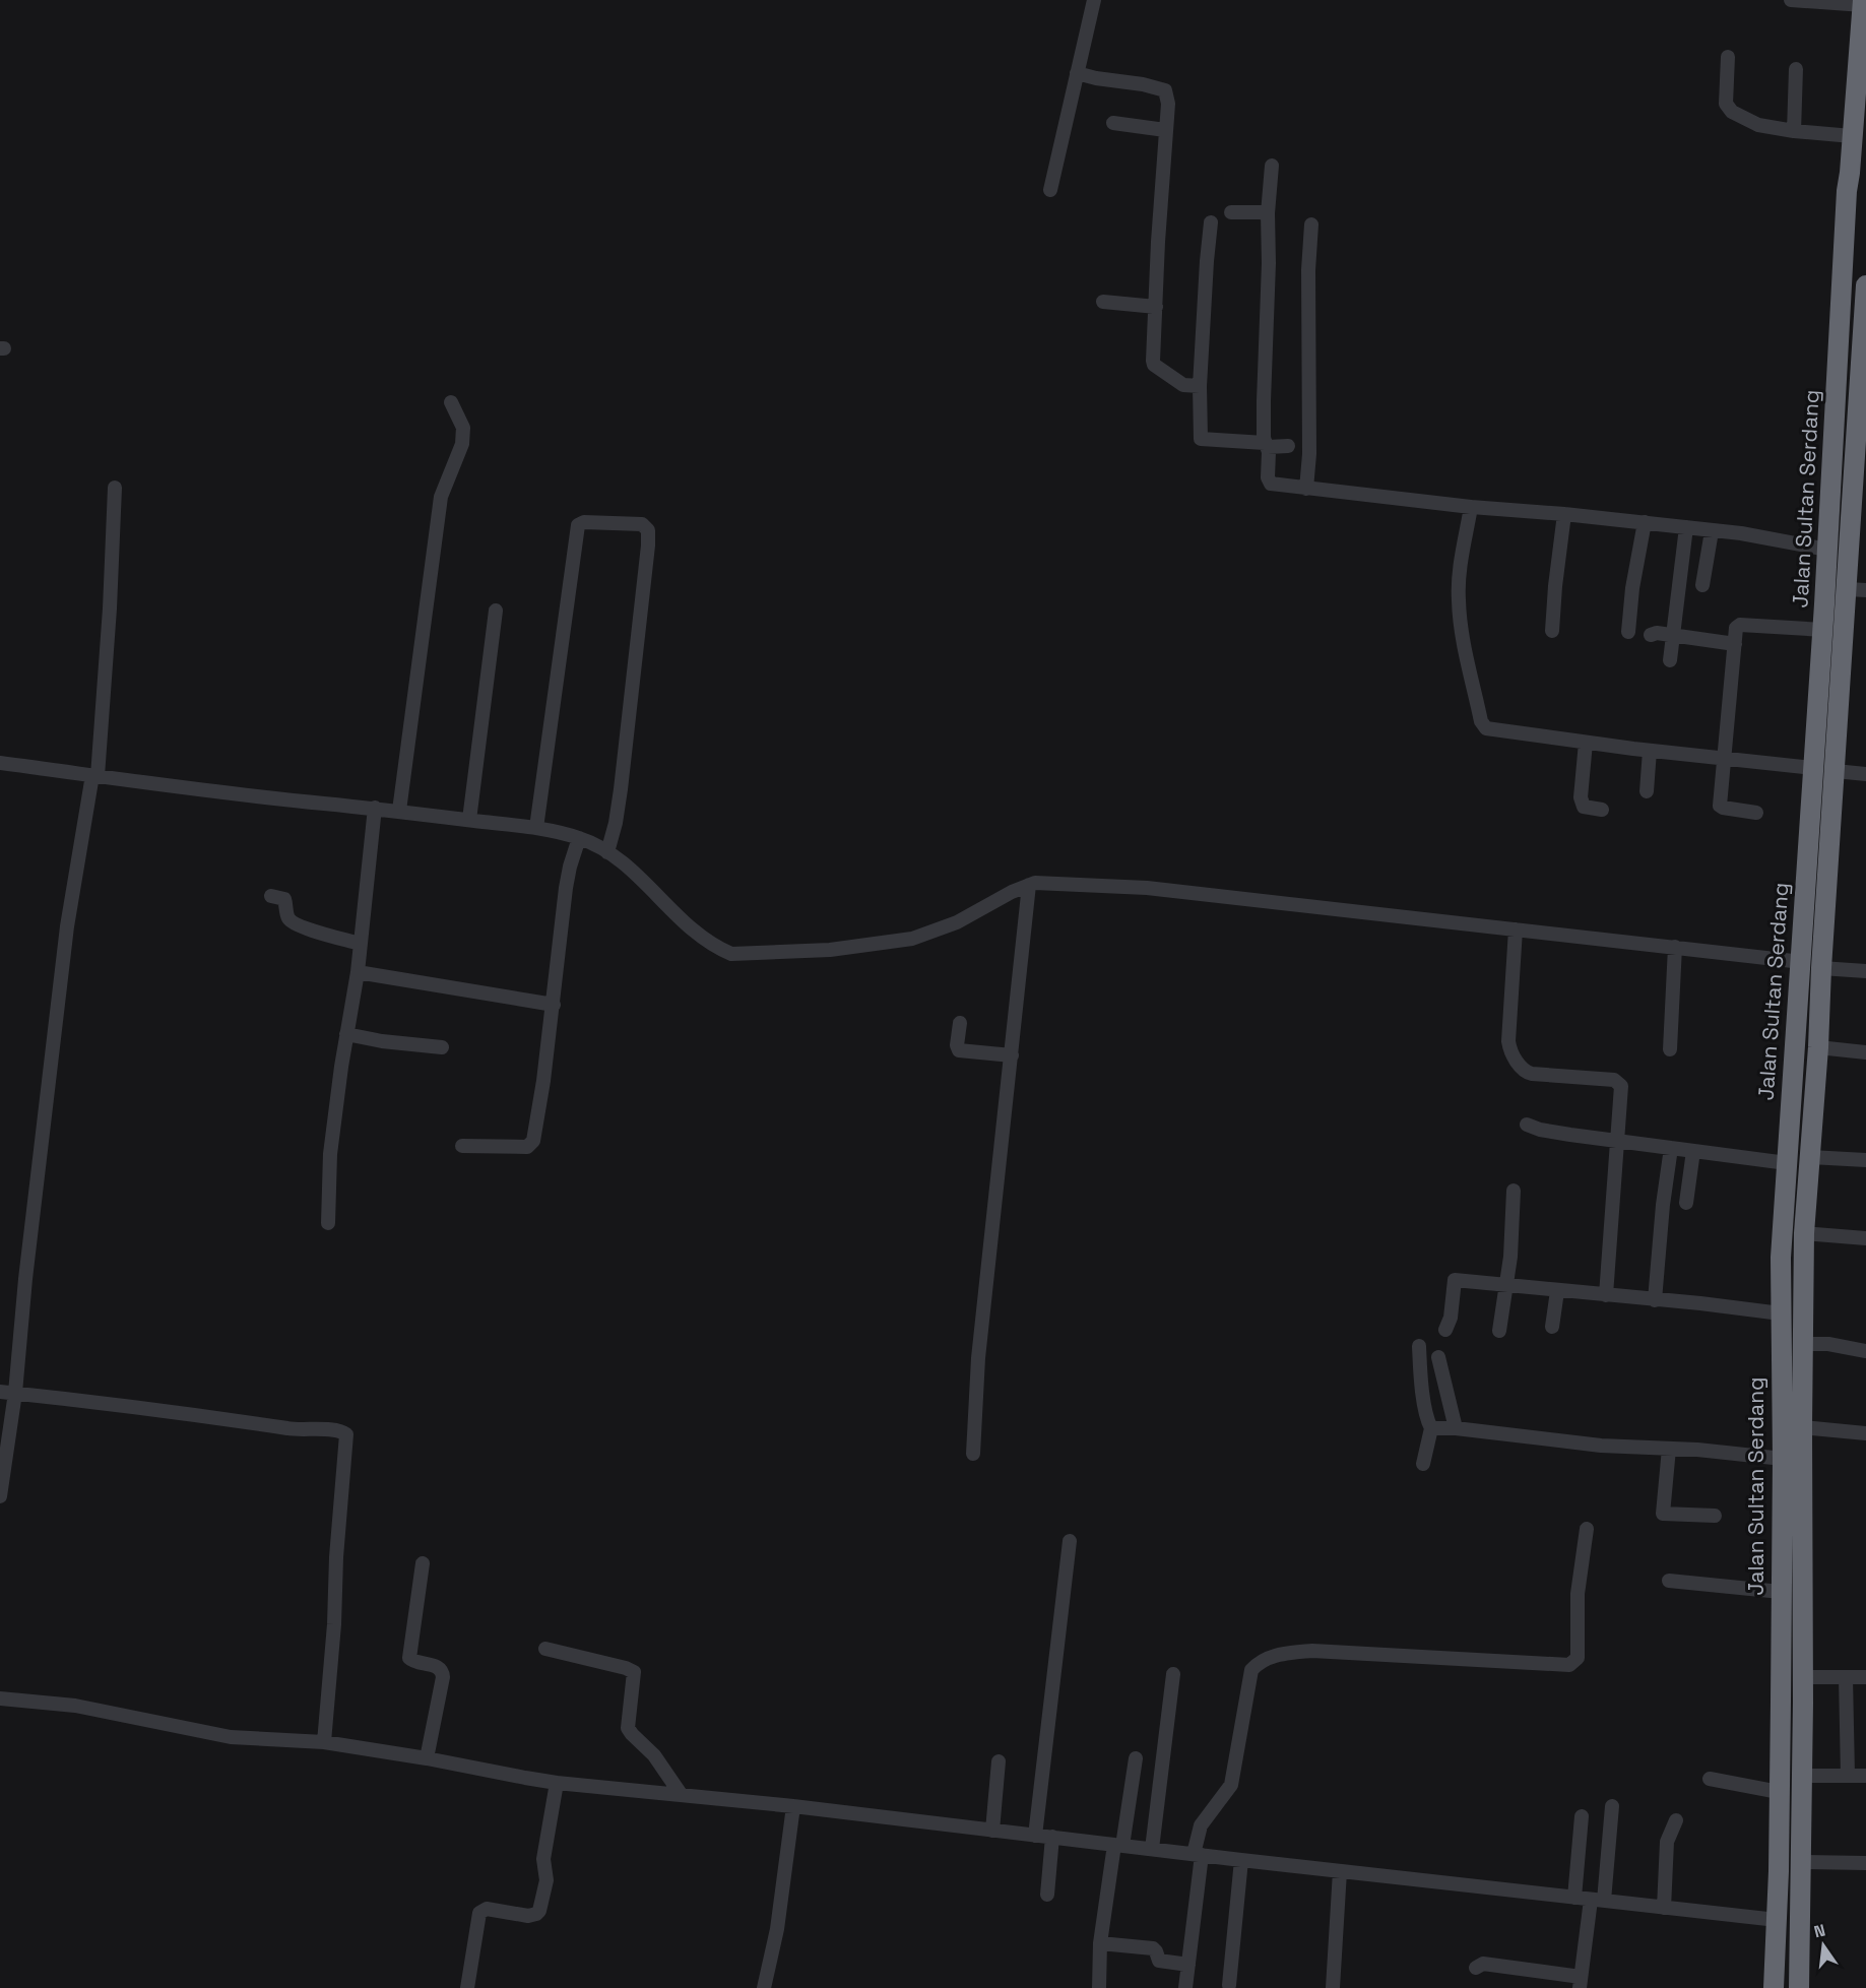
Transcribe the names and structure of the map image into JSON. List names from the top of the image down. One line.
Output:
{"streets":{"highway":["Jalan Sultan Serdang"]},"north":"top"}
